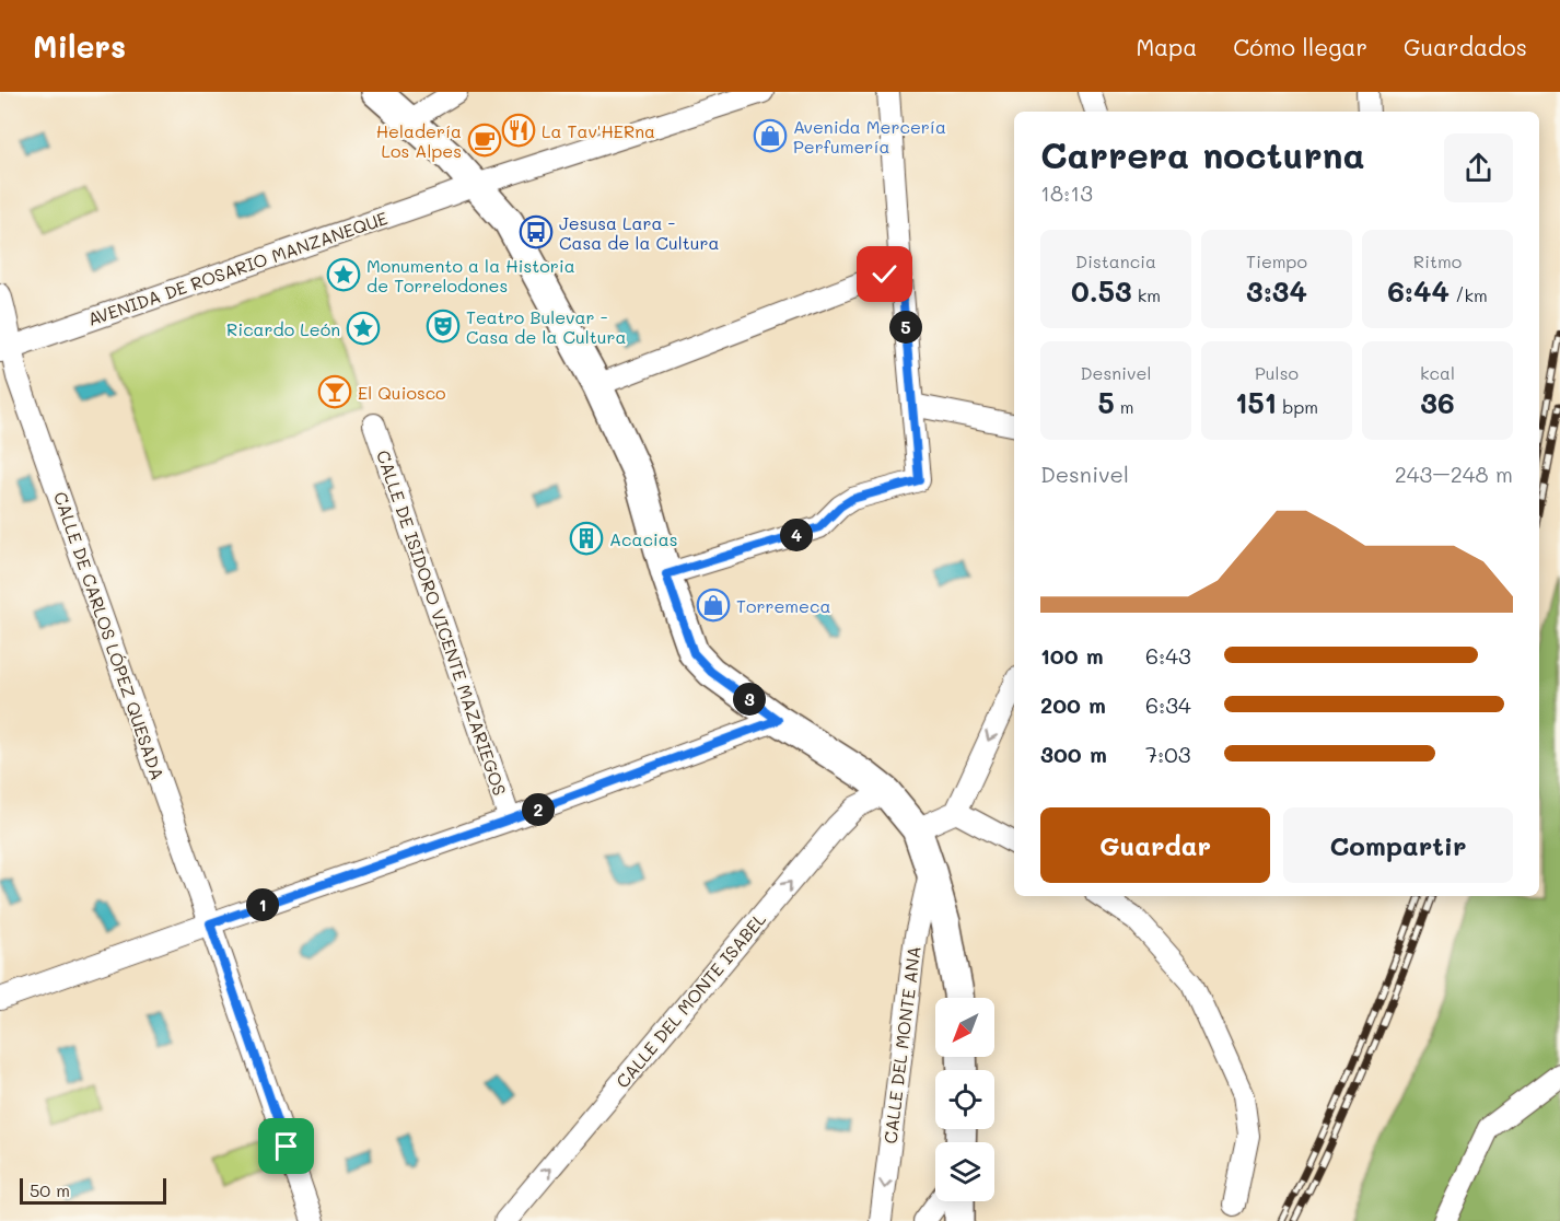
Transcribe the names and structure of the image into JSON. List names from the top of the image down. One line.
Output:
{"streets":{"street":["AVENIDA DE ROSARIO MANZANEQUE","CALLE DE ISIDORO VICENTE MAZARIEGOS","CALLE DE CARLOS LÓPEZ QUESADA","CALLE DEL MONTE ISABEL","CALLE DEL MONTE ANA"]},"crossings":[["AVENIDA DE ROSARIO MANZANEQUE","CALLE DE CARLOS LÓPEZ QUESADA"]],"one_way":["CALLE DEL MONTE ISABEL","CALLE DEL MONTE ANA"],"places":{"restaurant":["La Tav'HERna"],"shop":["Avenida Mercería Perfumería","Torremeca"],"cafe":["Heladería Los Alpes"],"bus stop":["Jesusa Lara - Casa de la Cultura"],"place":["Monumento a la Historia de Torrelodones","Ricardo León"],"theatre":["Teatro Bulevar - Casa de la Cultura"],"bar":["El Quiosco"],"building":["Acacias"]},"scale_bar":"50 m","north":"bottom left","page":{"header":"Milers","nav":["Mapa","Cómo llegar","Guardados"],"heading":["Carrera nocturna","18:13"],"stats":[["Distancia","0.53 km"],["Tiempo","3:34"],["Ritmo","6:44 /km"],["Desnivel","5 m"],["Pulso","151 bpm"],["kcal","36"]],"pins":["5","4","3","2","1"],"chart":["Desnivel","243–248 m"],"list":[{"name":"100 m","note":"6:43"},{"name":"200 m","note":"6:34"},{"name":"300 m","note":"7:03"}],"buttons":["Guardar","Compartir"],"scale":"50 m"}}
